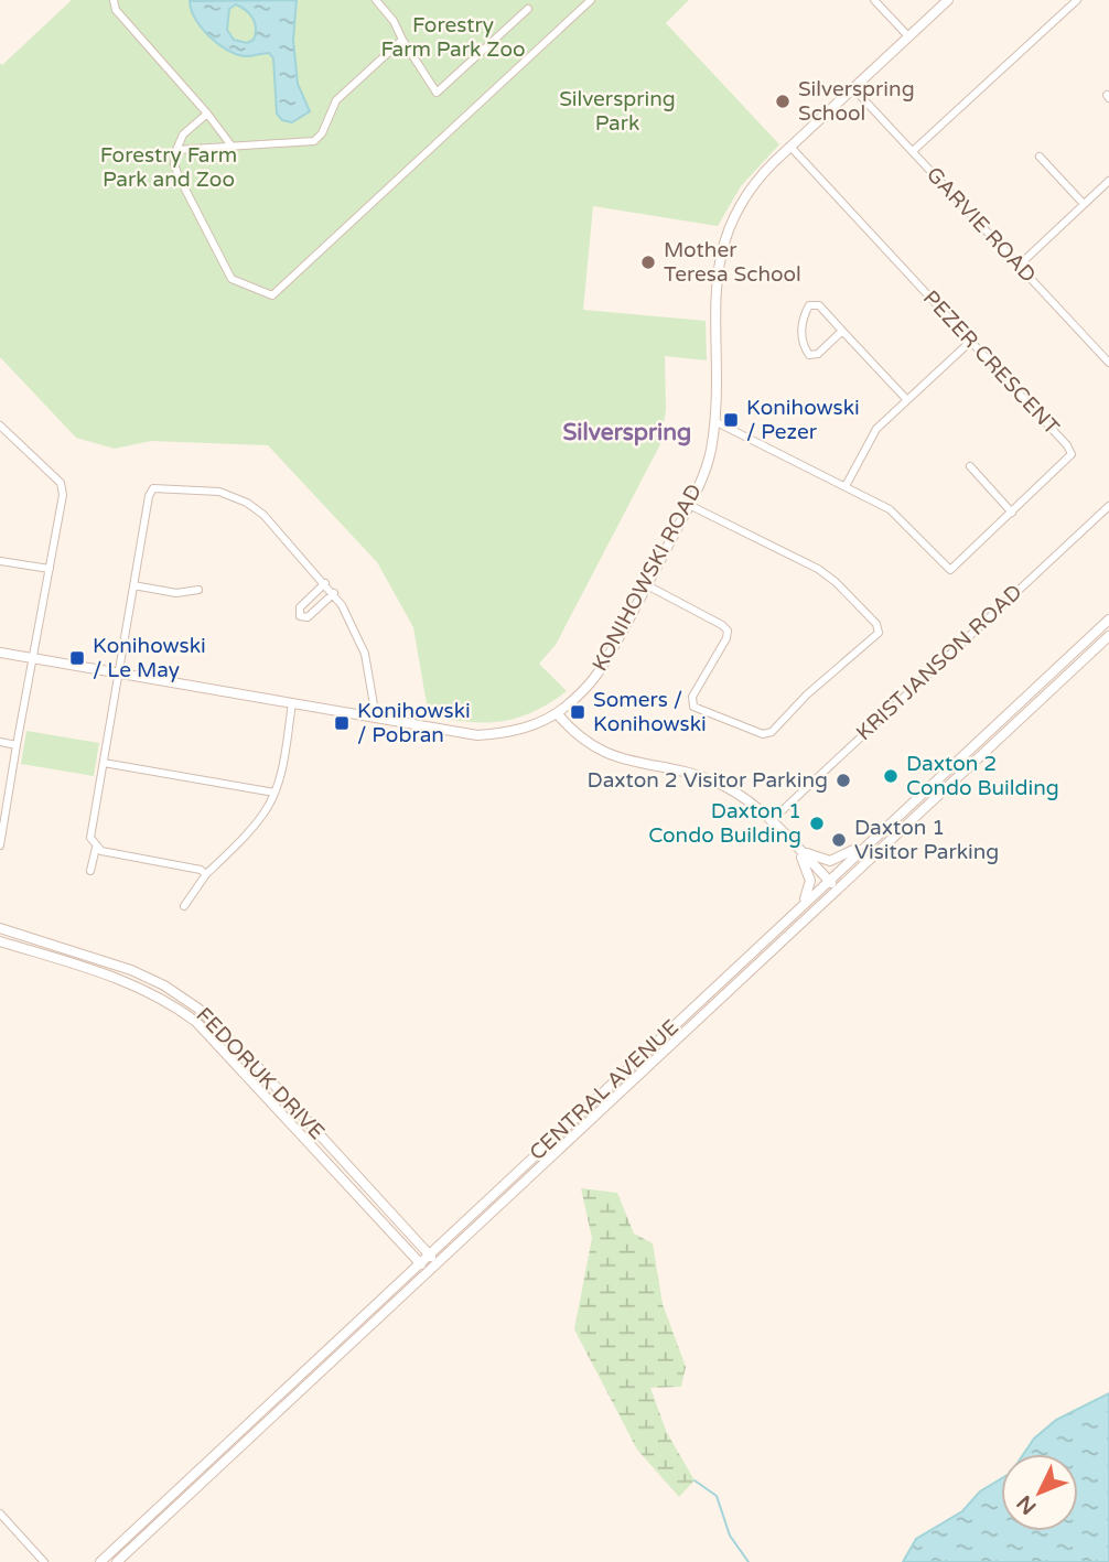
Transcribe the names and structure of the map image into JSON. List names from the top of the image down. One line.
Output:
{"streets":{"main road":["KONIHOWSKI ROAD","FEDORUK DRIVE","CENTRAL AVENUE"],"street":["GARVIE ROAD","PEZER CRESCENT","KRISTJANSON ROAD"]},"crossings":[["GARVIE ROAD","KONIHOWSKI ROAD"],["PEZER CRESCENT","KONIHOWSKI ROAD"],["FEDORUK DRIVE","CENTRAL AVENUE"]],"districts":["Silverspring"],"parks":["Forestry Farm Park Zoo","Silverspring Park","Forestry Farm Park and Zoo"],"places":{"other":["Silverspring School","Mother Teresa School","Daxton 2 Condo Building","Daxton 2 Visitor Parking","Daxton 1 Condo Building","Daxton 1 Visitor Parking"],"transit":["Konihowski / Pezer","Konihowski / Le May","Somers / Konihowski","Konihowski / Pobran"]},"north":"bottom left"}
